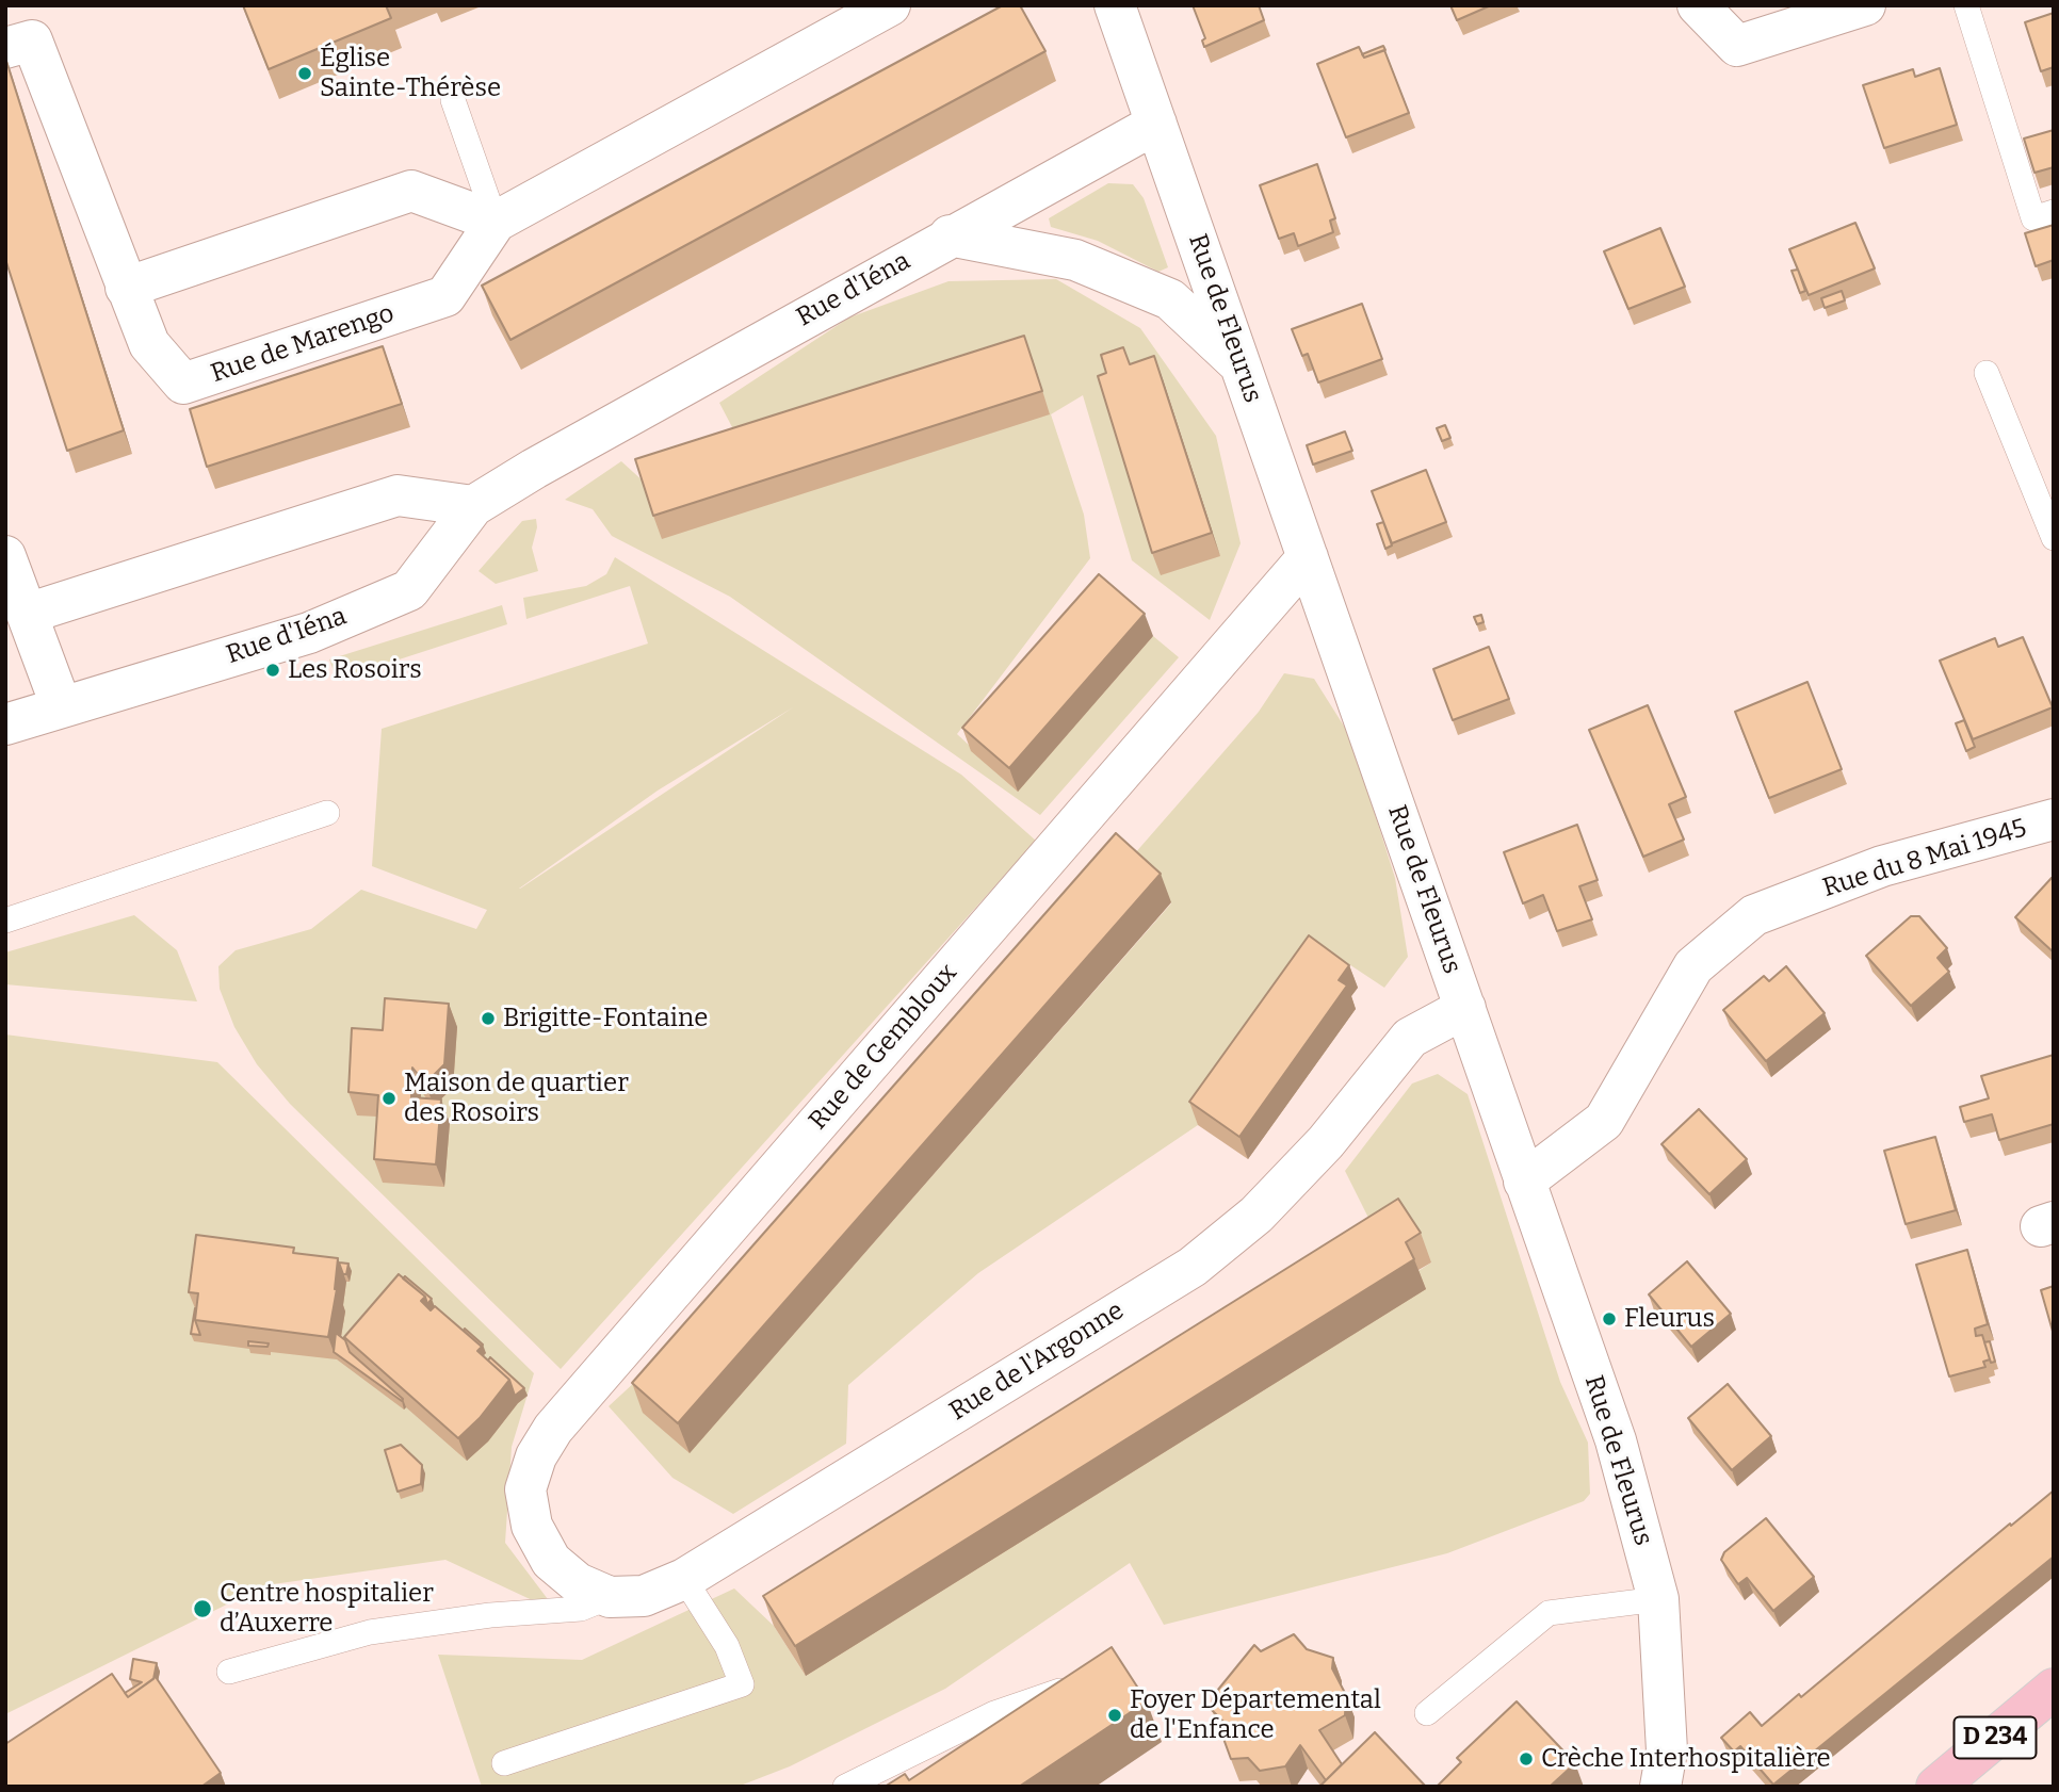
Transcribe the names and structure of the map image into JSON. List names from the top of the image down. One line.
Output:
{"streets":{"main road":["D 234"],"street":["Rue d'Iéna","Rue de Fleurus","Rue de Marengo","Rue du 8 Mai 1945","Rue de Gembloux","Rue de l'Argonne"]},"crossings":[["Rue d'Iéna","Rue de Fleurus"],["Rue de Fleurus","Rue du 8 Mai 1945"],["Rue de Fleurus","Rue de Gembloux"],["Rue de Fleurus","Rue de l'Argonne"],["Rue de Gembloux","Rue de l'Argonne"]],"places":["Église Sainte-Thérèse","Les Rosoirs","Brigitte-Fontaine","Maison de quartier des Rosoirs","Fleurus","Centre hospitalier d’Auxerre","Foyer Départemental de l'Enfance","Crèche Interhospitalière"]}
